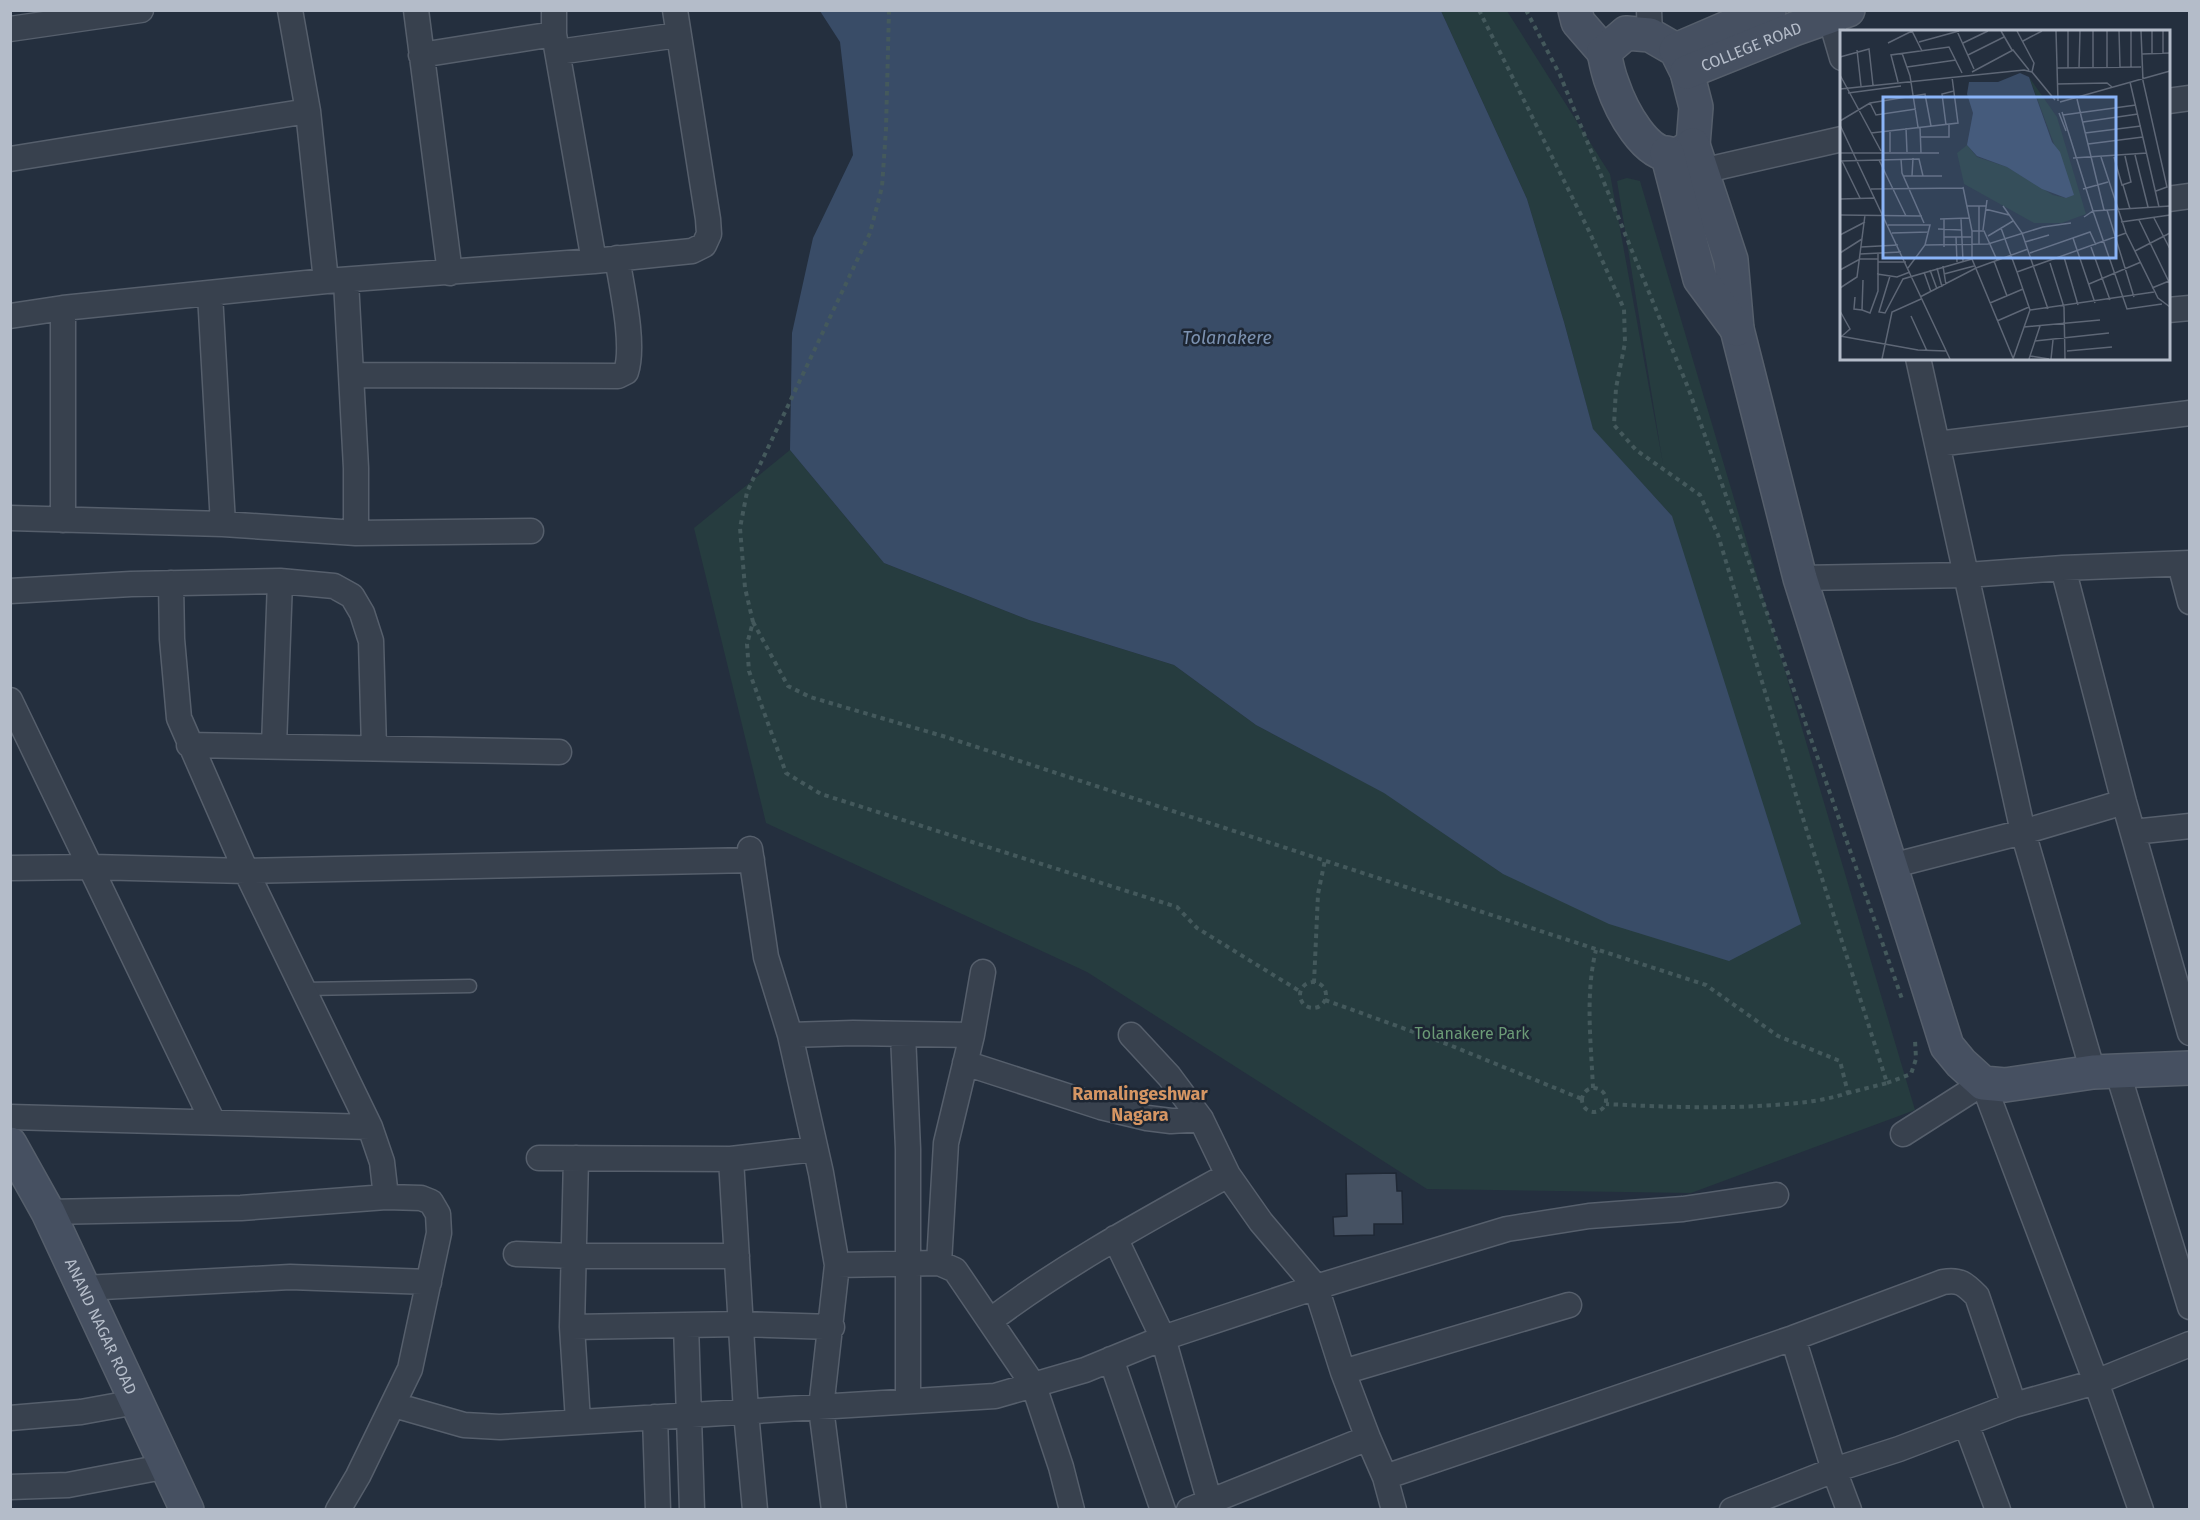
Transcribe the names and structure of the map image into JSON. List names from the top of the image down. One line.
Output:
{"streets":{"street":["COLLEGE ROAD","ANAND NAGAR ROAD"]},"districts":["Ramalingeshwar Nagara"],"water":["Tolanakere"],"parks":["Tolanakere Park"]}
